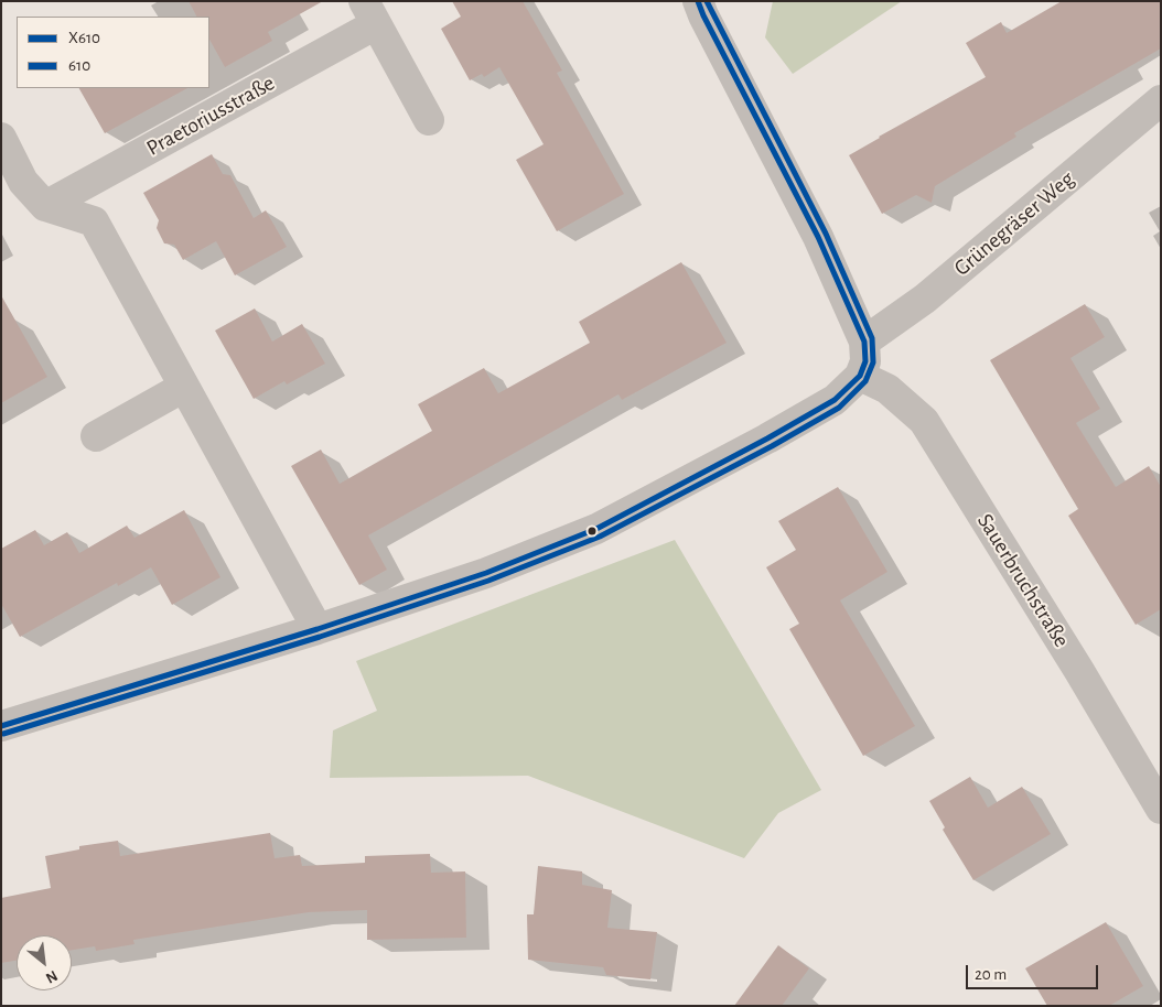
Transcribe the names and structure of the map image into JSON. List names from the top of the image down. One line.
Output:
{"streets":{"street":["Praetoriusstraße","Grünegräser Weg","Sauerbruchstraße"]},"crossings":[["Grünegräser Weg","Sauerbruchstraße"]],"lines":["transit line X610","transit line 610"],"legend":["X610","610"],"scale_bar":"20 m","north":"bottom right"}
